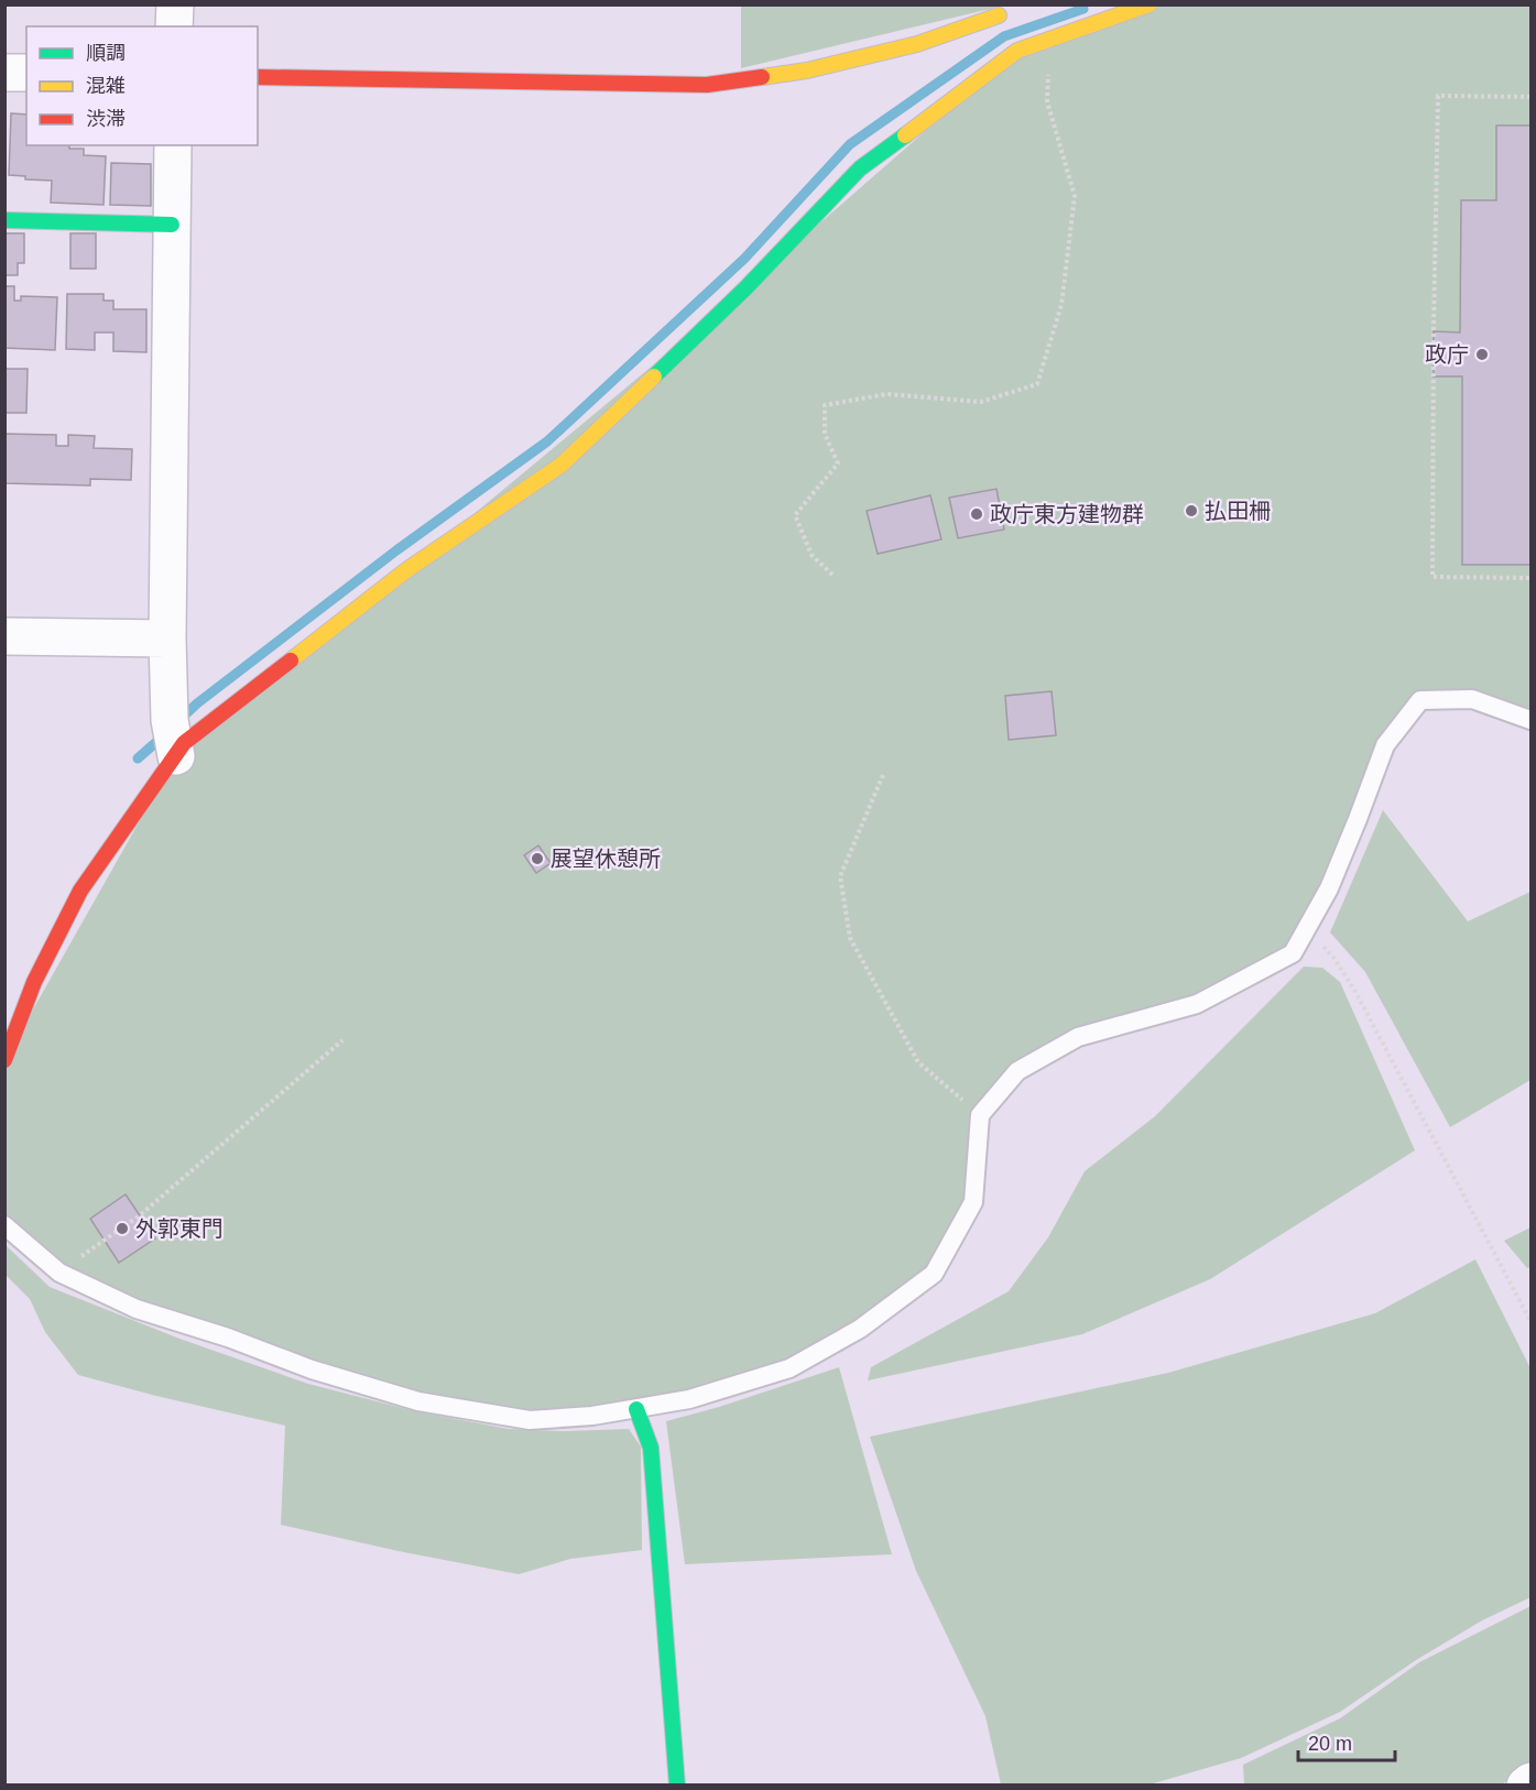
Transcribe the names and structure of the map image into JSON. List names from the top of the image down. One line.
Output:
{"places":["政庁","払田柵","政庁東方建物群","展望休憩所","外郭東門"],"legend":["順調","混雑","渋滞"],"scale_bar":"20 m"}
